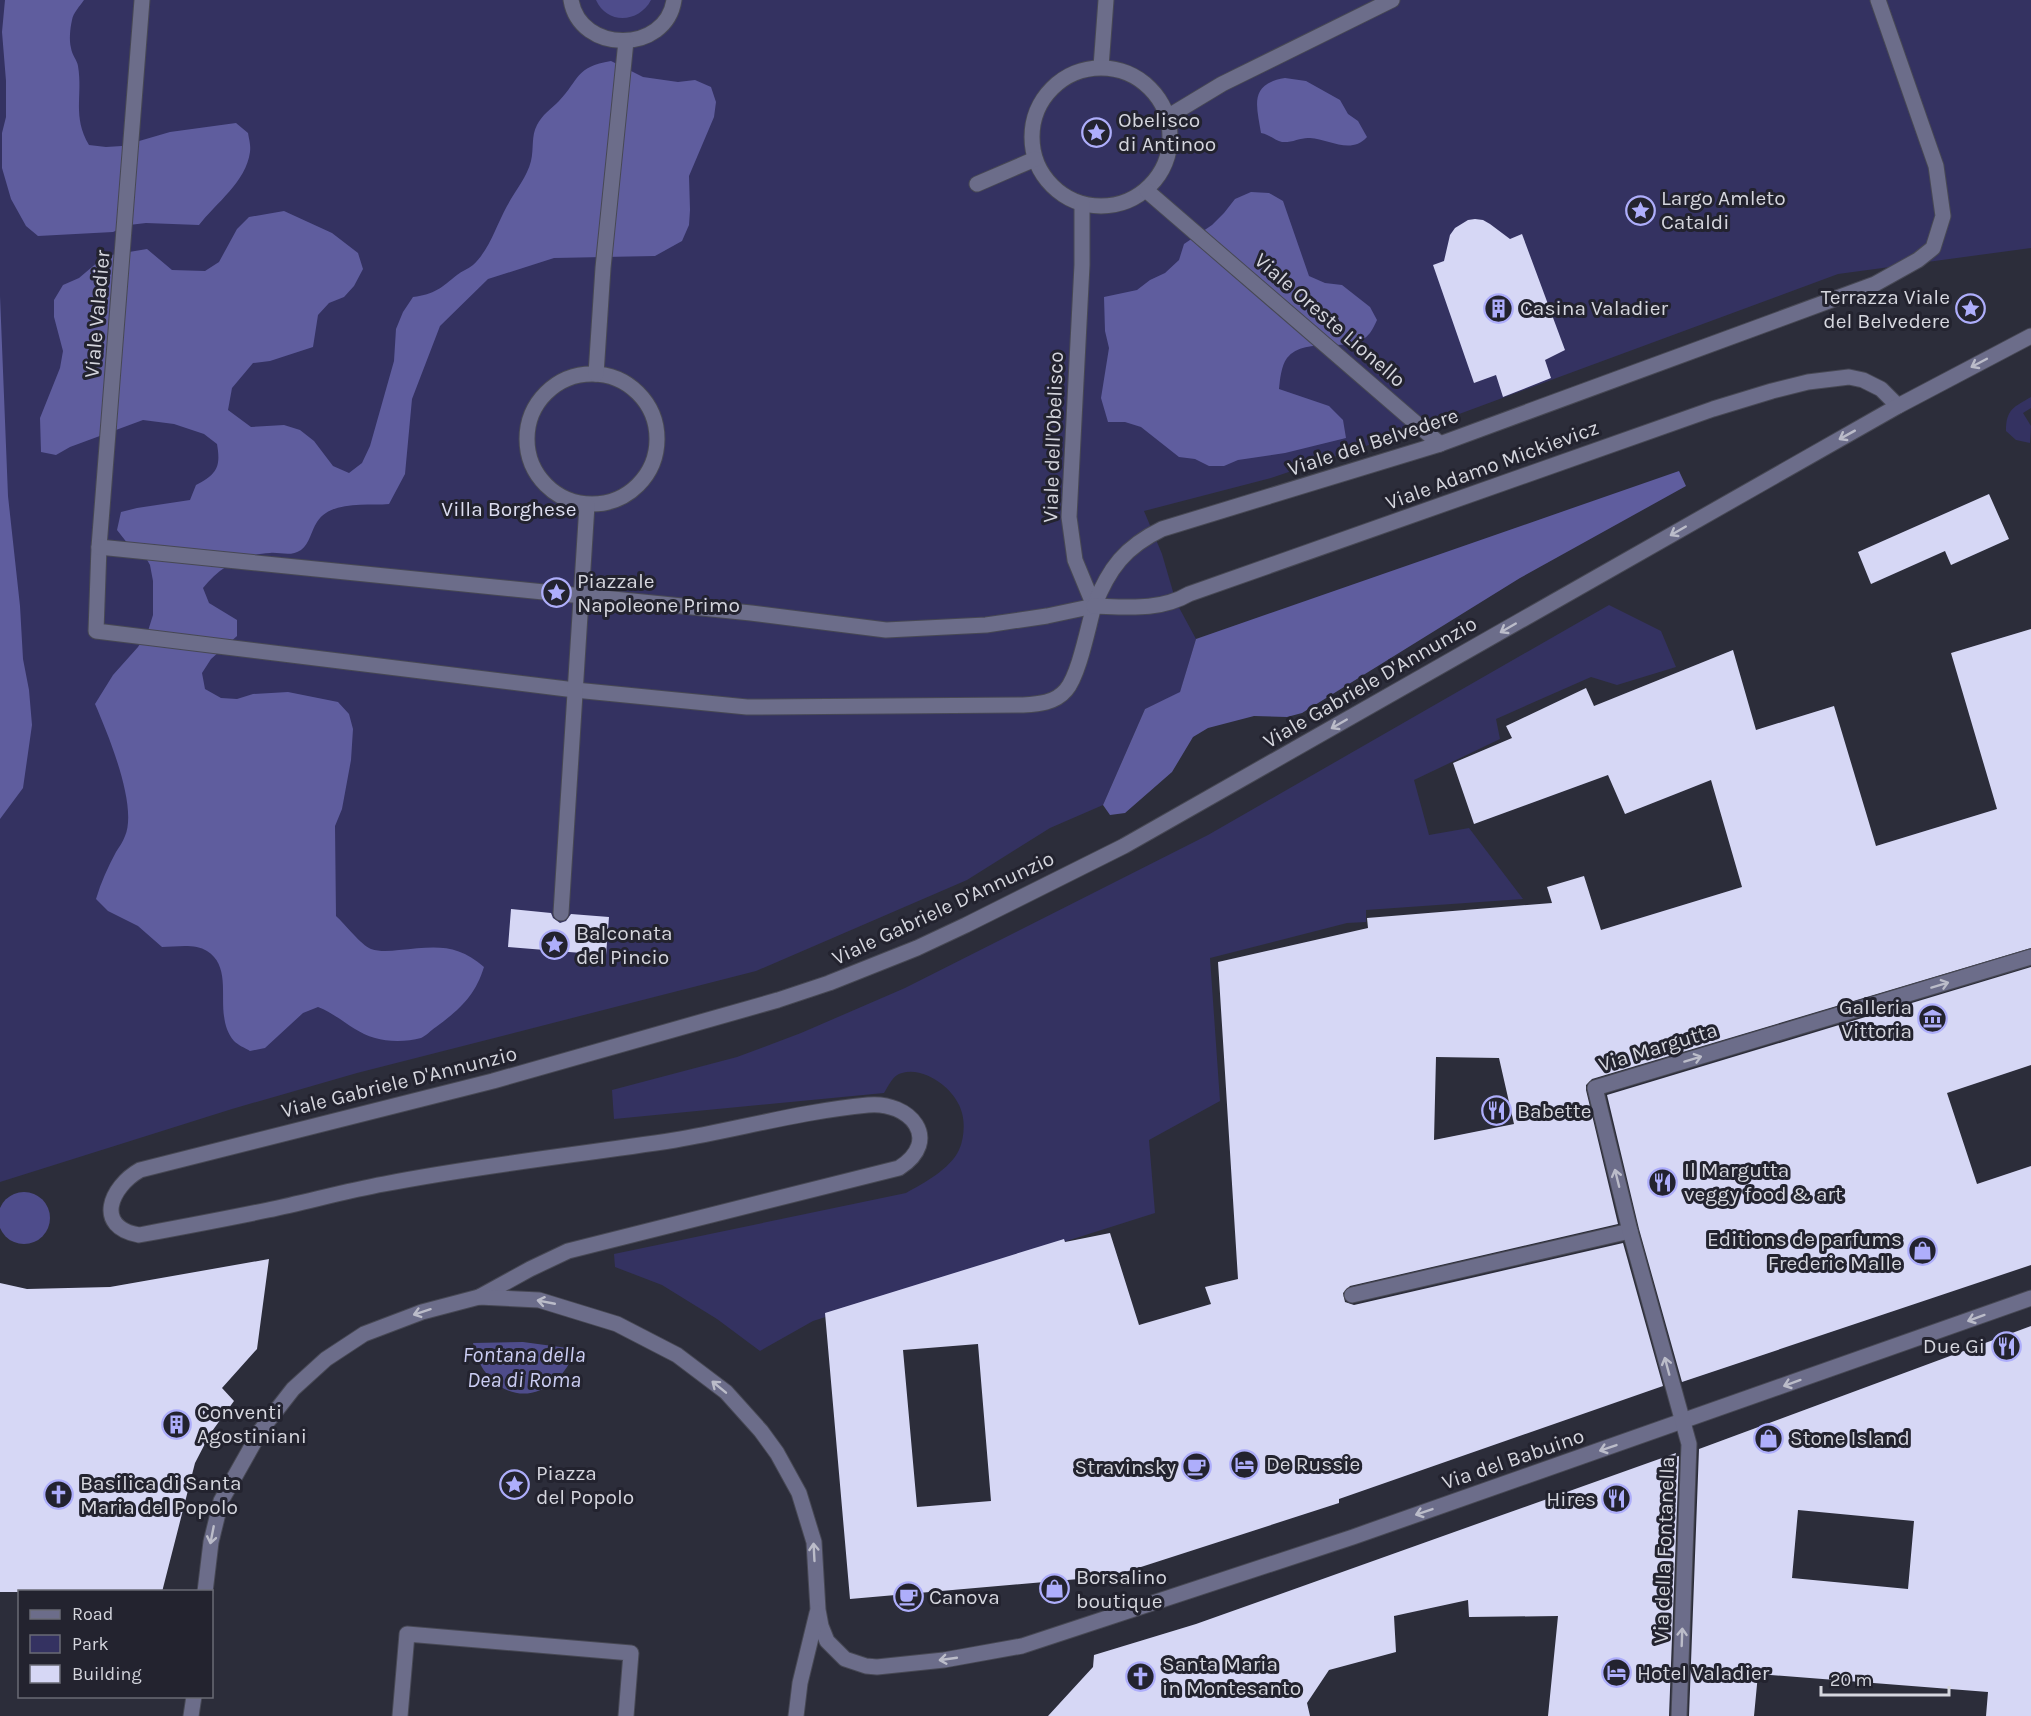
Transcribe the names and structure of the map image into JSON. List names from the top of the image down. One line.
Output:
{"streets":{"street":["Viale Valadier","Viale Oreste Lionello","Viale dell'Obelisco","Viale del Belvedere","Viale Adamo Mickievicz","Viale Gabriele D'Annunzio","Via Margutta","Via del Babuino","Via della Fontanella"]},"crossings":[["Viale Valadier","Viale del Belvedere"],["Viale Oreste Lionello","Viale dell'Obelisco"],["Viale Oreste Lionello","Viale del Belvedere"],["Viale dell'Obelisco","Viale del Belvedere"],["Viale dell'Obelisco","Viale Adamo Mickievicz"],["Viale del Belvedere","Viale Adamo Mickievicz"],["Viale Adamo Mickievicz","Viale Gabriele D'Annunzio"],["Via Margutta","Via del Babuino"],["Via Margutta","Via della Fontanella"],["Via del Babuino","Via della Fontanella"]],"one_way":["Via del Babuino","Via della Fontanella"],"water":["Fontana della Dea di Roma"],"parks":["Villa Borghese"],"places":{"place":["Obelisco di Antinoo","Largo Amleto Cataldi","Terrazza Viale del Belvedere","Piazzale Napoleone Primo","Balconata del Pincio","Piazza del Popolo"],"building":["Casina Valadier","Conventi Agostiniani"],"museum":["Galleria Vittoria"],"restaurant":["Babette","Il Margutta veggy food & art","Due Gi","Hires"],"shop":["Editions de parfums Frederic Malle","Stone Island","Borsalino boutique"],"hotel":["De Russie","Hotel Valadier"],"cafe":["Stravinsky","Canova"],"church":["Basilica di Santa Maria del Popolo","Santa Maria in Montesanto"]},"legend":["Road","Park","Building"],"scale_bar":"20 m"}
